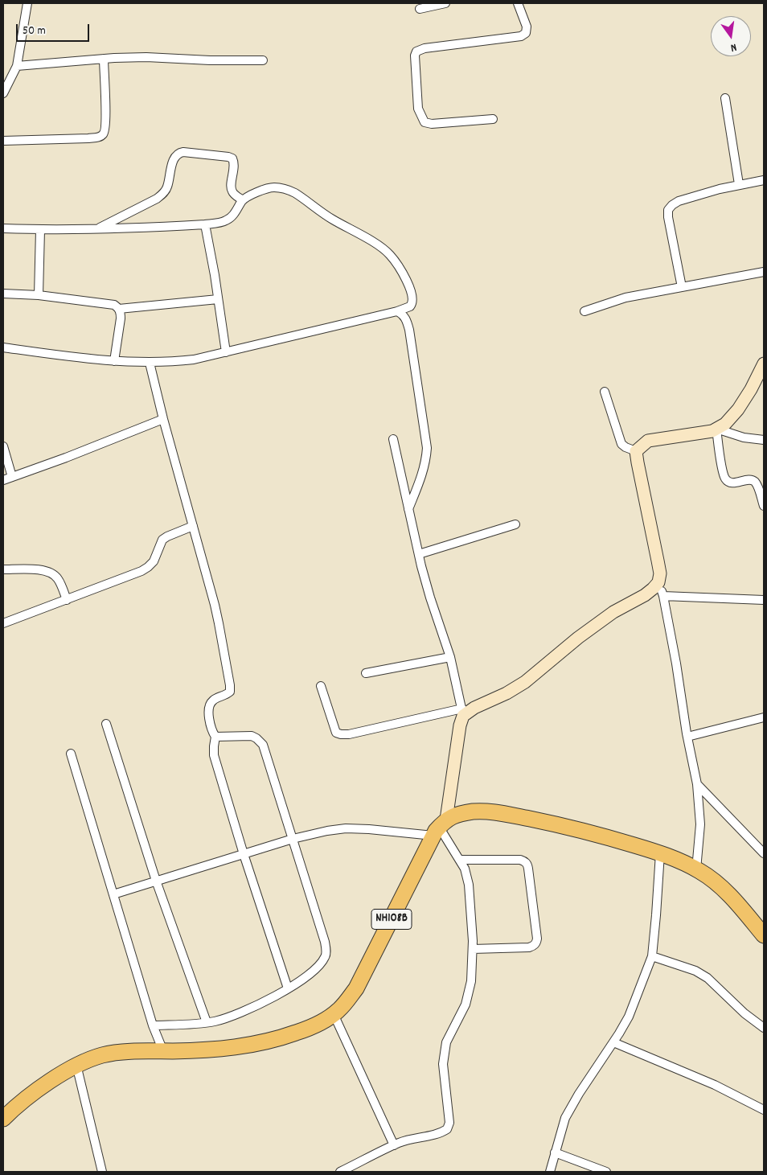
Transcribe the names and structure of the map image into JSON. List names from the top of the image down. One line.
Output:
{"streets":{"highway":["NH108B"]},"scale_bar":"50 m","north":"bottom"}
